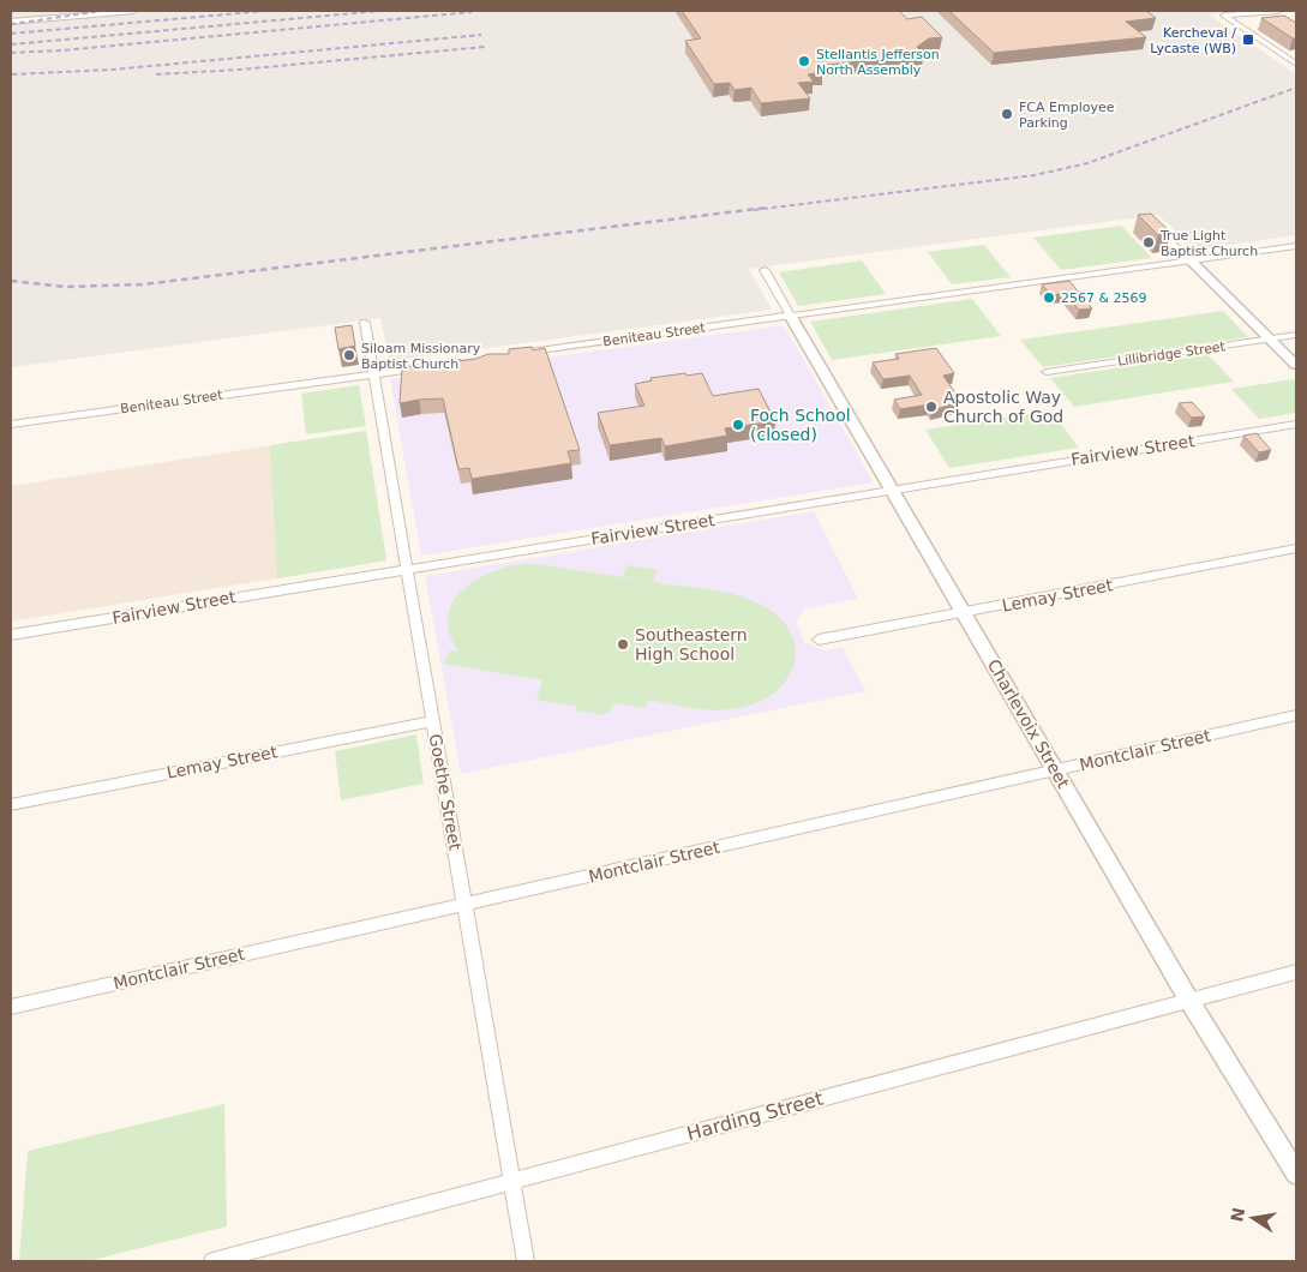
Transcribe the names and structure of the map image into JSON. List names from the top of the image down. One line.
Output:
{"streets":{"street":["Beniteau Street","Lillibridge Street","Fairview Street","Lemay Street","Charlevoix Street","Montclair Street","Goethe Street","Harding Street"]},"crossings":[["Beniteau Street","Charlevoix Street"],["Beniteau Street","Goethe Street"],["Fairview Street","Charlevoix Street"],["Fairview Street","Goethe Street"],["Lemay Street","Charlevoix Street"],["Lemay Street","Goethe Street"],["Charlevoix Street","Montclair Street"],["Charlevoix Street","Harding Street"],["Montclair Street","Goethe Street"],["Goethe Street","Harding Street"]],"places":{"transit":["Kercheval / Lycaste (WB)"],"other":["Stellantis Jefferson North Assembly","FCA Employee Parking","True Light Baptist Church","2567 & 2569","Siloam Missionary Baptist Church","Apostolic Way Church of God","Foch School (closed)","Southeastern High School"]},"north":"left"}
